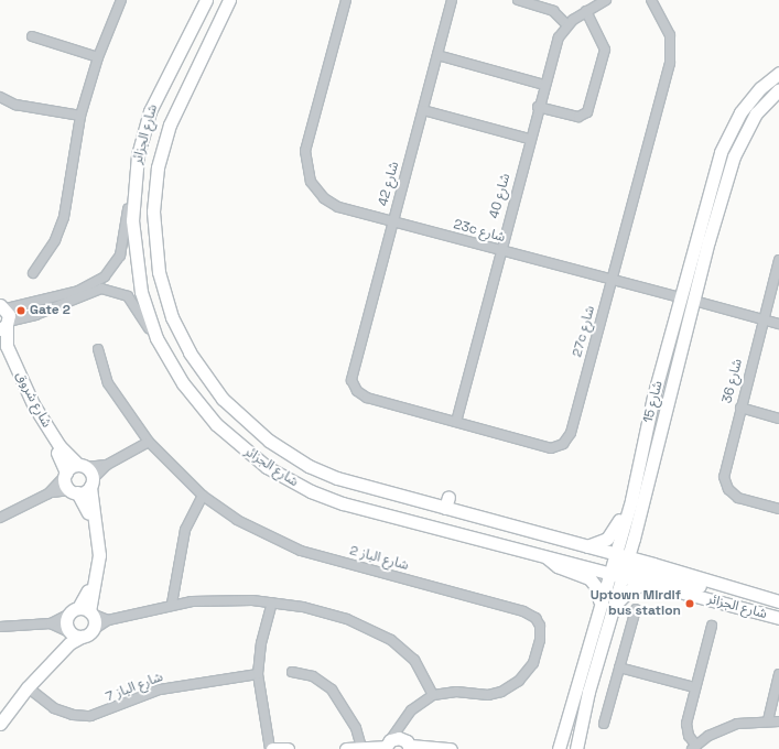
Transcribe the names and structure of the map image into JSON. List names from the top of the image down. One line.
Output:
{"streets":{"street":["شارع الجزائر","شارع 42","شارع 40","23c شارع","27c شارع","شارع 36","شارع شروق","شارع 15","شارع الباز 2","شارع الباز 7"]},"crossings":[["شارع الجزائر","شارع 15"],["شارع 42","23c شارع"],["شارع 42","27c شارع"],["شارع 40","23c شارع"],["شارع 40","27c شارع"],["23c شارع","27c شارع"],["23c شارع","شارع 15"]],"places":["Gate 2","Uptown Mirdif bus station"]}
